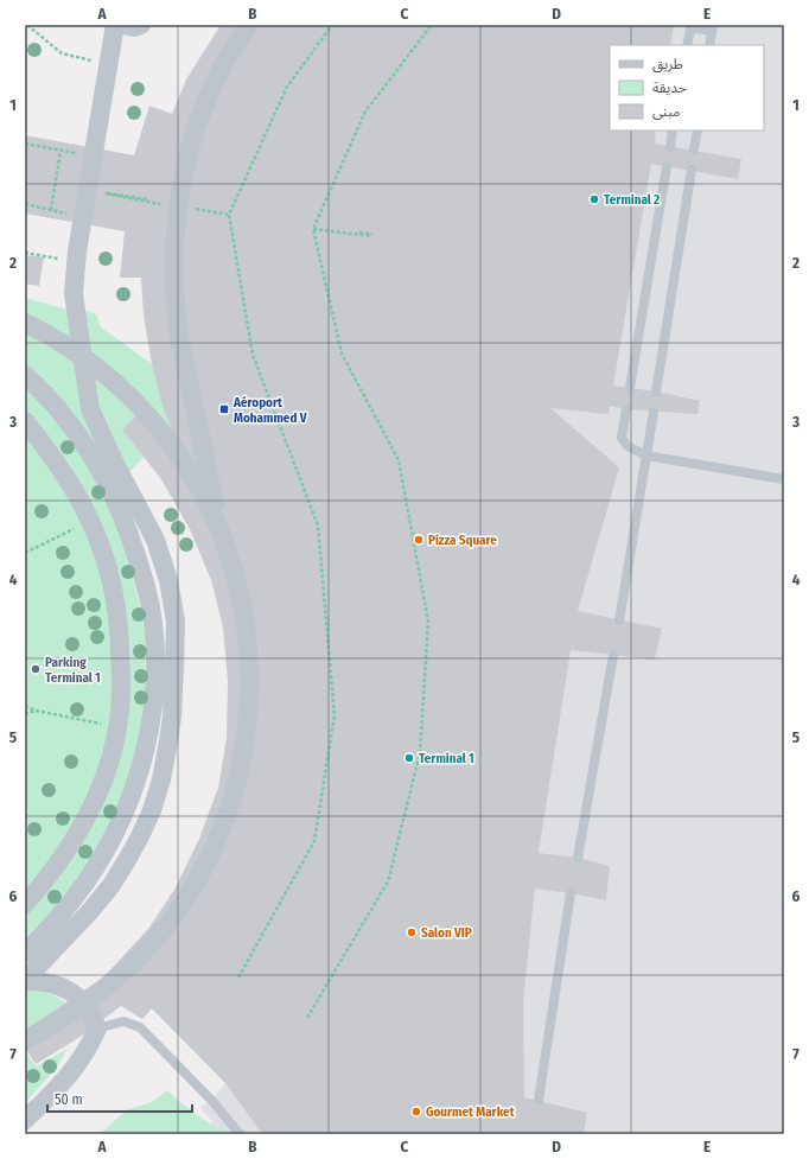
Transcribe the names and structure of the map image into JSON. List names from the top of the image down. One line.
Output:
{"places":{"other":["Terminal 2","Pizza Square","Parking Terminal 1","Terminal 1","Salon VIP","Gourmet Market"],"transit":["Aéroport Mohammed V"]},"legend":["طريق","حديقة","مبنى"],"scale_bar":"50 m","grid":{"columns":["A","B","C","D","E"],"rows":["1","2","3","4","5","6","7"]}}
